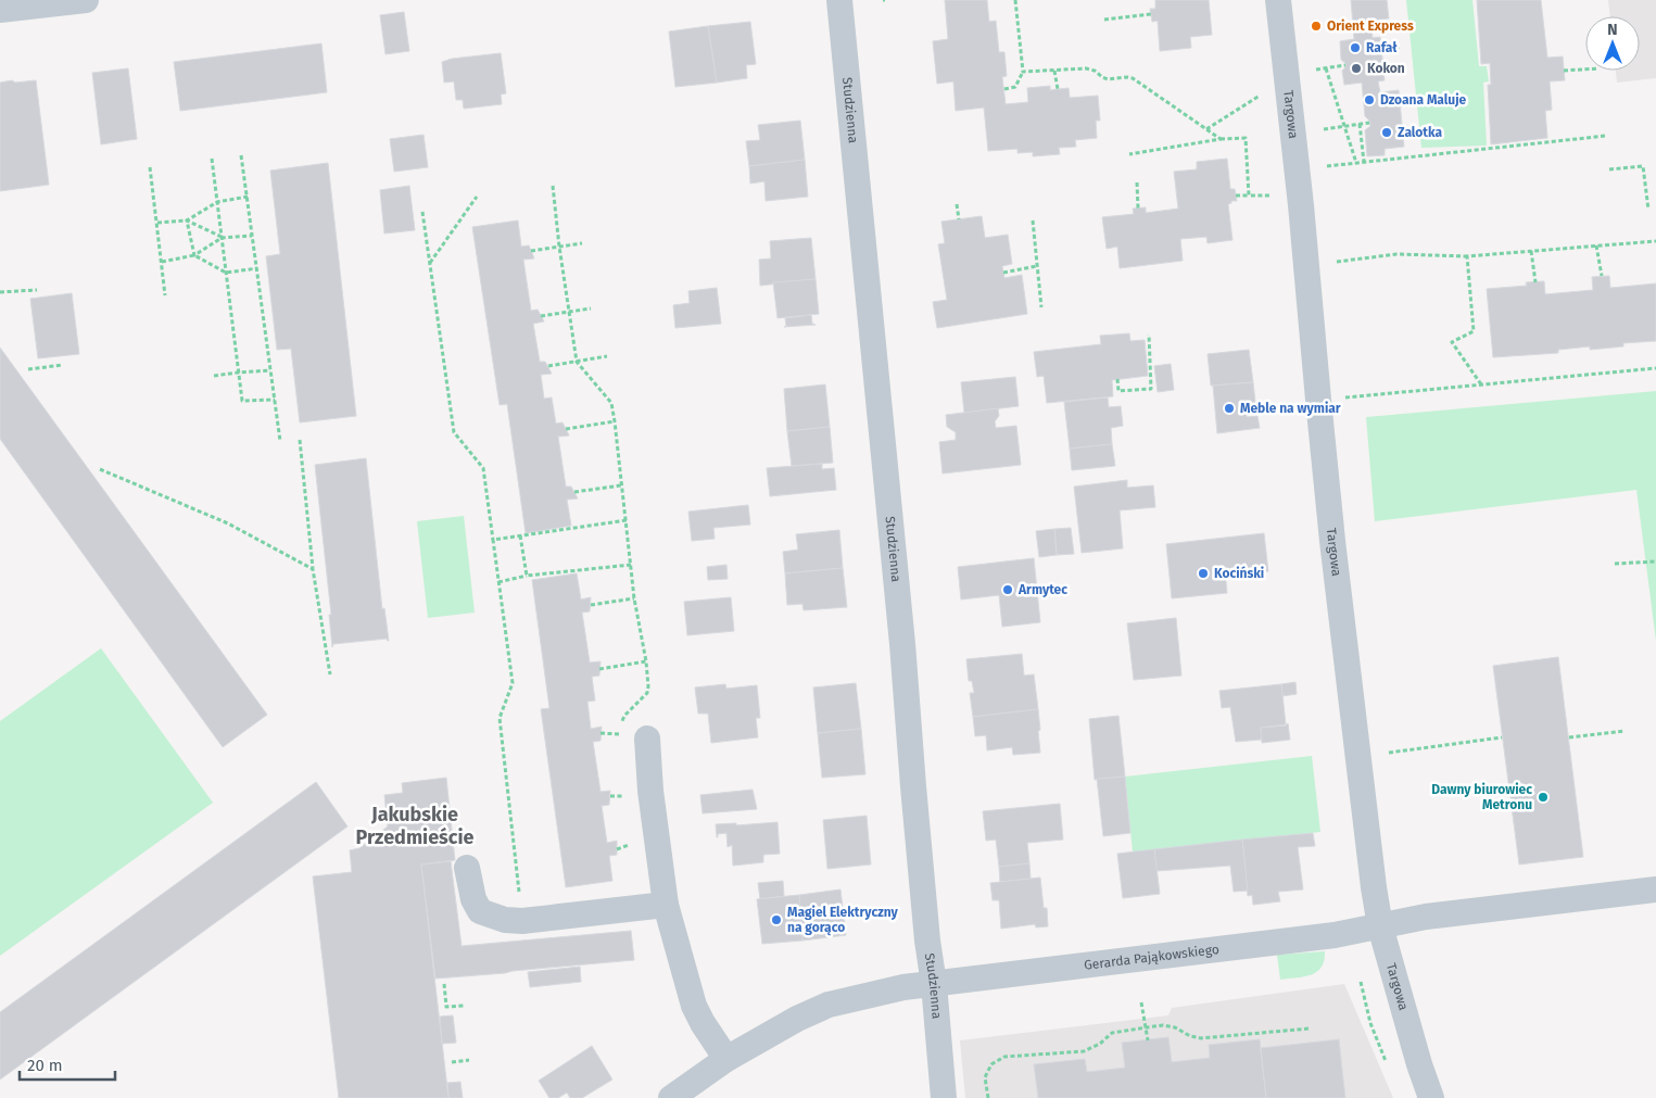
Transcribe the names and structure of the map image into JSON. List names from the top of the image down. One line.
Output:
{"streets":{"street":["Studzienna","Targowa","Gerarda Pająkowskiego"]},"crossings":[["Studzienna","Gerarda Pająkowskiego"],["Targowa","Gerarda Pająkowskiego"]],"districts":["Jakubskie Przedmieście"],"places":["Orient Express","Rafał","Kokon","Dzoana Maluje","Zalotka","Meble na wymiar","Kociński","Armytec","Dawny biurowiec Metronu","Magiel Elektryczny na gorąco"],"scale_bar":"20 m","north":"top"}
